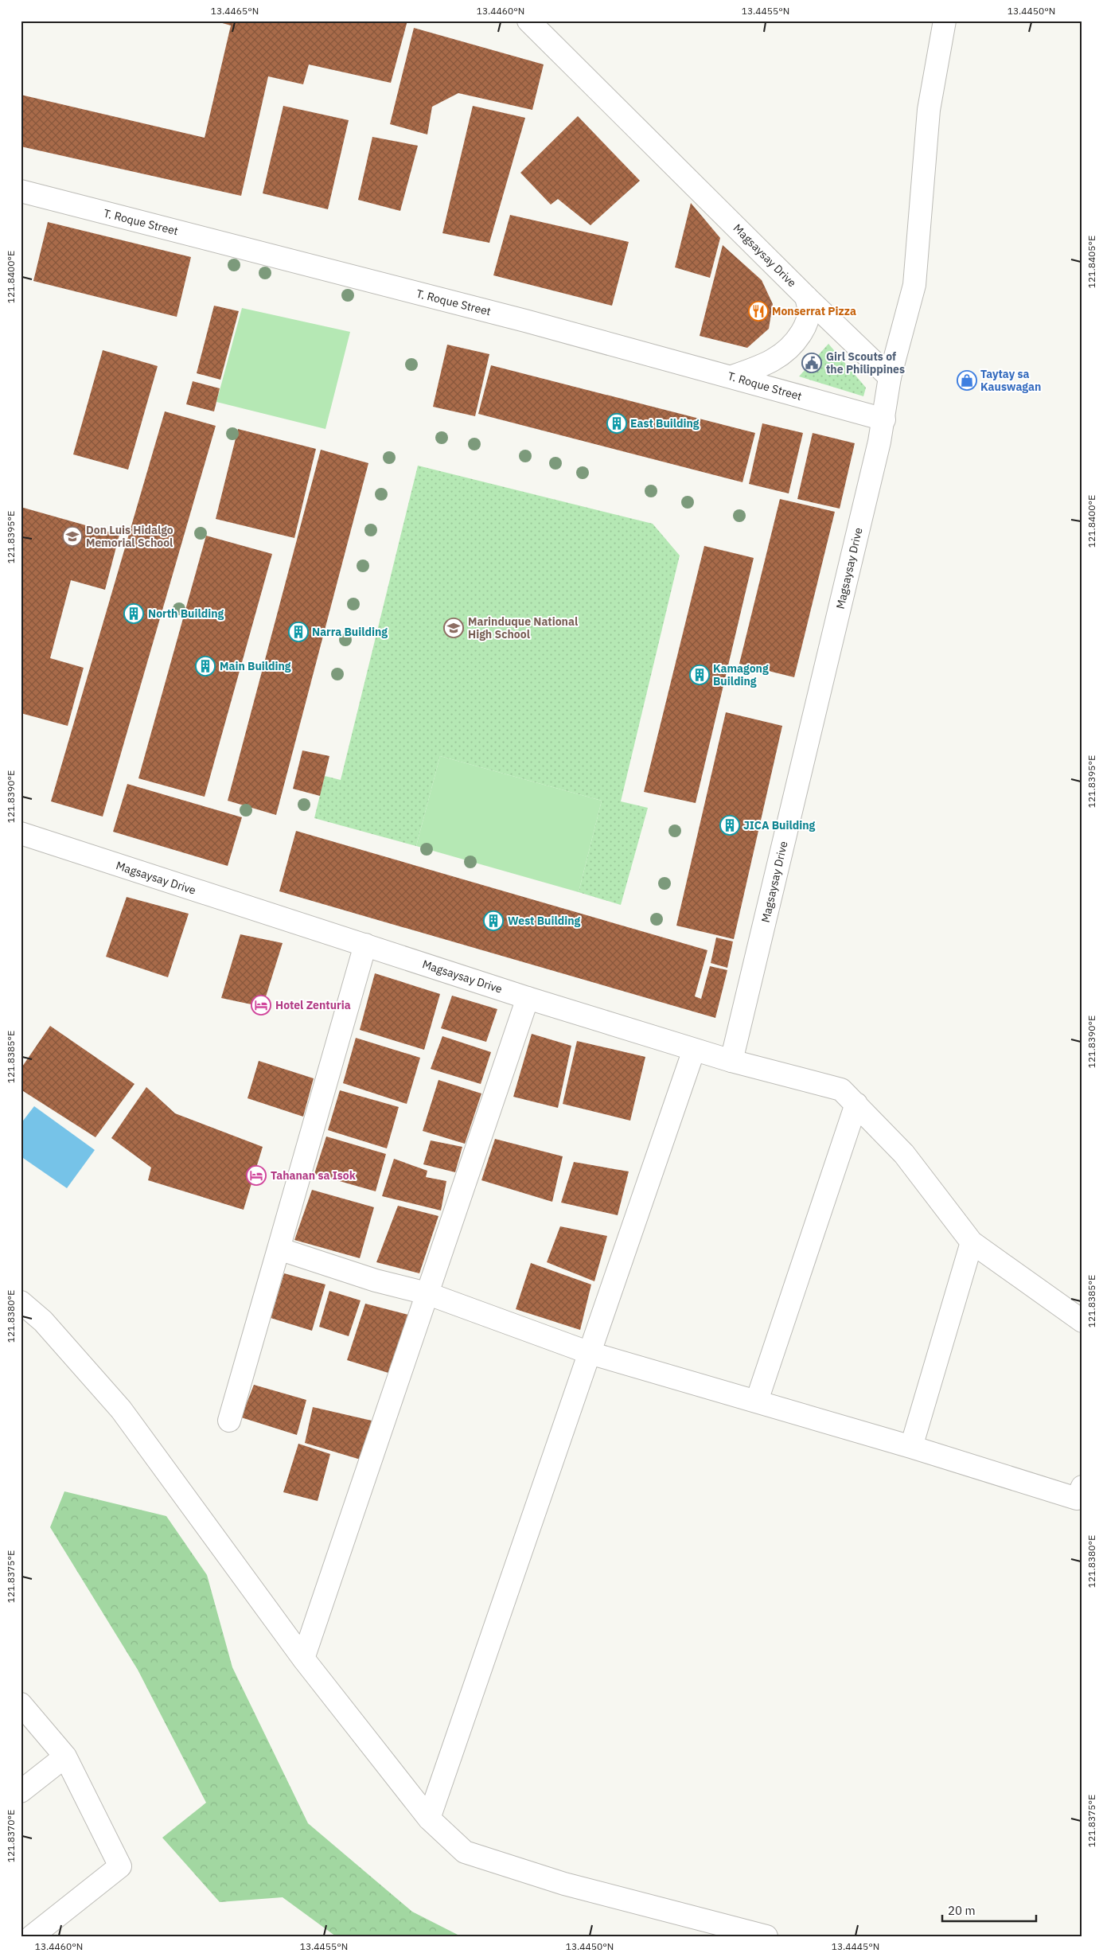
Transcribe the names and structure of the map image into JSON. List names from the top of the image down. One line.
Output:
{"streets":{"street":["T. Roque Street","Magsaysay Drive"]},"crossings":[["T. Roque Street","Magsaysay Drive"]],"places":{"restaurant":["Monserrat Pizza"],"public building":["Girl Scouts of the Philippines"],"shop":["Taytay sa Kauswagan"],"building":["East Building","North Building","Narra Building","Main Building","Kamagong Building","JICA Building","West Building"],"school or university":["Don Luis Hidalgo Memorial School","Marinduque National High School"],"hotel":["Hotel Zenturia","Tahanan sa Isok"]},"scale_bar":"20 m","coordinates":["13.4465°N","13.4460°N","13.4455°N","13.4450°N","121.8405°E","121.8400°E","121.8395°E","121.8390°E","121.8385°E","121.8380°E","121.8375°E","121.8370°E","13.4445°N"]}
